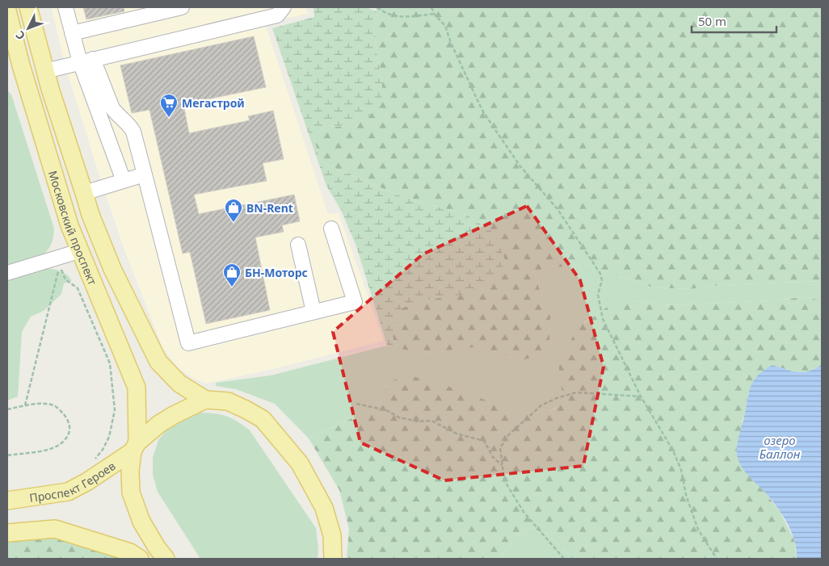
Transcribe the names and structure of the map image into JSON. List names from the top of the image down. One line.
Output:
{"streets":{"main road":["Московский проспект","Проспект Героев"]},"crossings":[["Московский проспект","Проспект Героев"]],"water":["озеро Баллон"],"places":{"supermarket":["Мегастрой"],"shop":["BN-Rent","БН-Моторс"]},"scale_bar":"50 m","north":"bottom left"}
